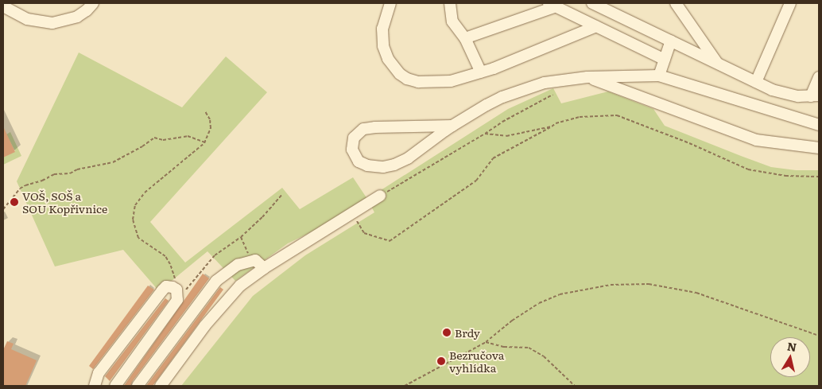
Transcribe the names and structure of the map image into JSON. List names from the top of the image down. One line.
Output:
{"places":["VOŠ, SOŠ a SOU Kopřivnice","Brdy","Bezručova vyhlídka"],"north":"top"}
